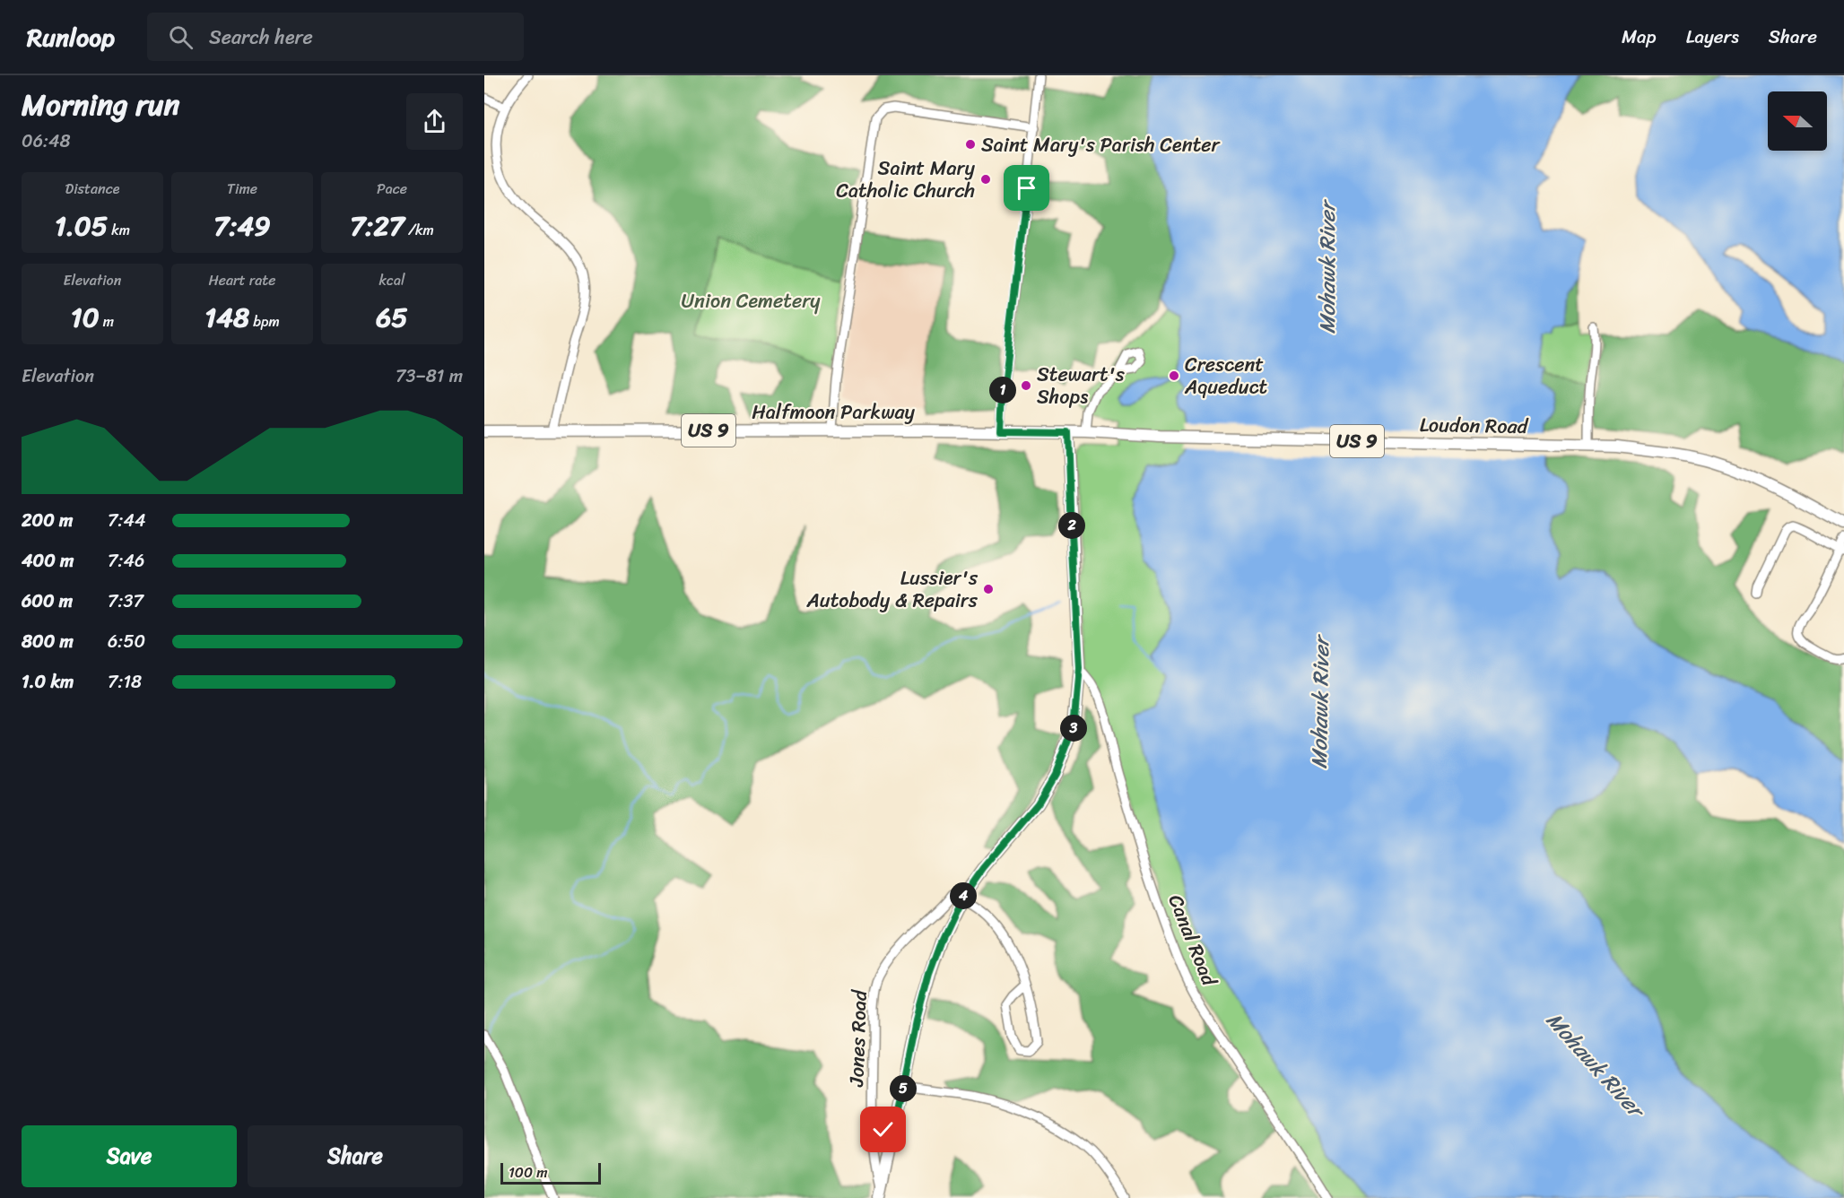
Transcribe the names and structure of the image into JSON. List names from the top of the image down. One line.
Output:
{"streets":{"main road":["Halfmoon Parkway","Loudon Road","US 9"],"street":["Canal Road","Jones Road"]},"crossings":[["Halfmoon Parkway","Loudon Road"]],"water":["Mohawk River"],"parks":["Union Cemetery"],"places":["Saint Mary's Parish Center","Saint Mary Catholic Church","Crescent Aqueduct","Stewart's Shops","Lussier's Autobody & Repairs"],"scale_bar":"100 m","north":"left","page":{"header":"Runloop","search":"Search here","nav":["Map","Layers","Share"],"heading":["Morning run","06:48"],"stats":[["Distance","1.05 km"],["Time","7:49"],["Pace","7:27 /km"],["Elevation","10 m"],["Heart rate","148 bpm"],["kcal","65"]],"chart":["Elevation","73–81 m"],"pins":["1","2","3","4","5"],"list":[{"name":"200 m","note":"7:44"},{"name":"400 m","note":"7:46"},{"name":"600 m","note":"7:37"},{"name":"800 m","note":"6:50"},{"name":"1.0 km","note":"7:18"}],"buttons":["Save","Share"],"scale":"100 m"}}
